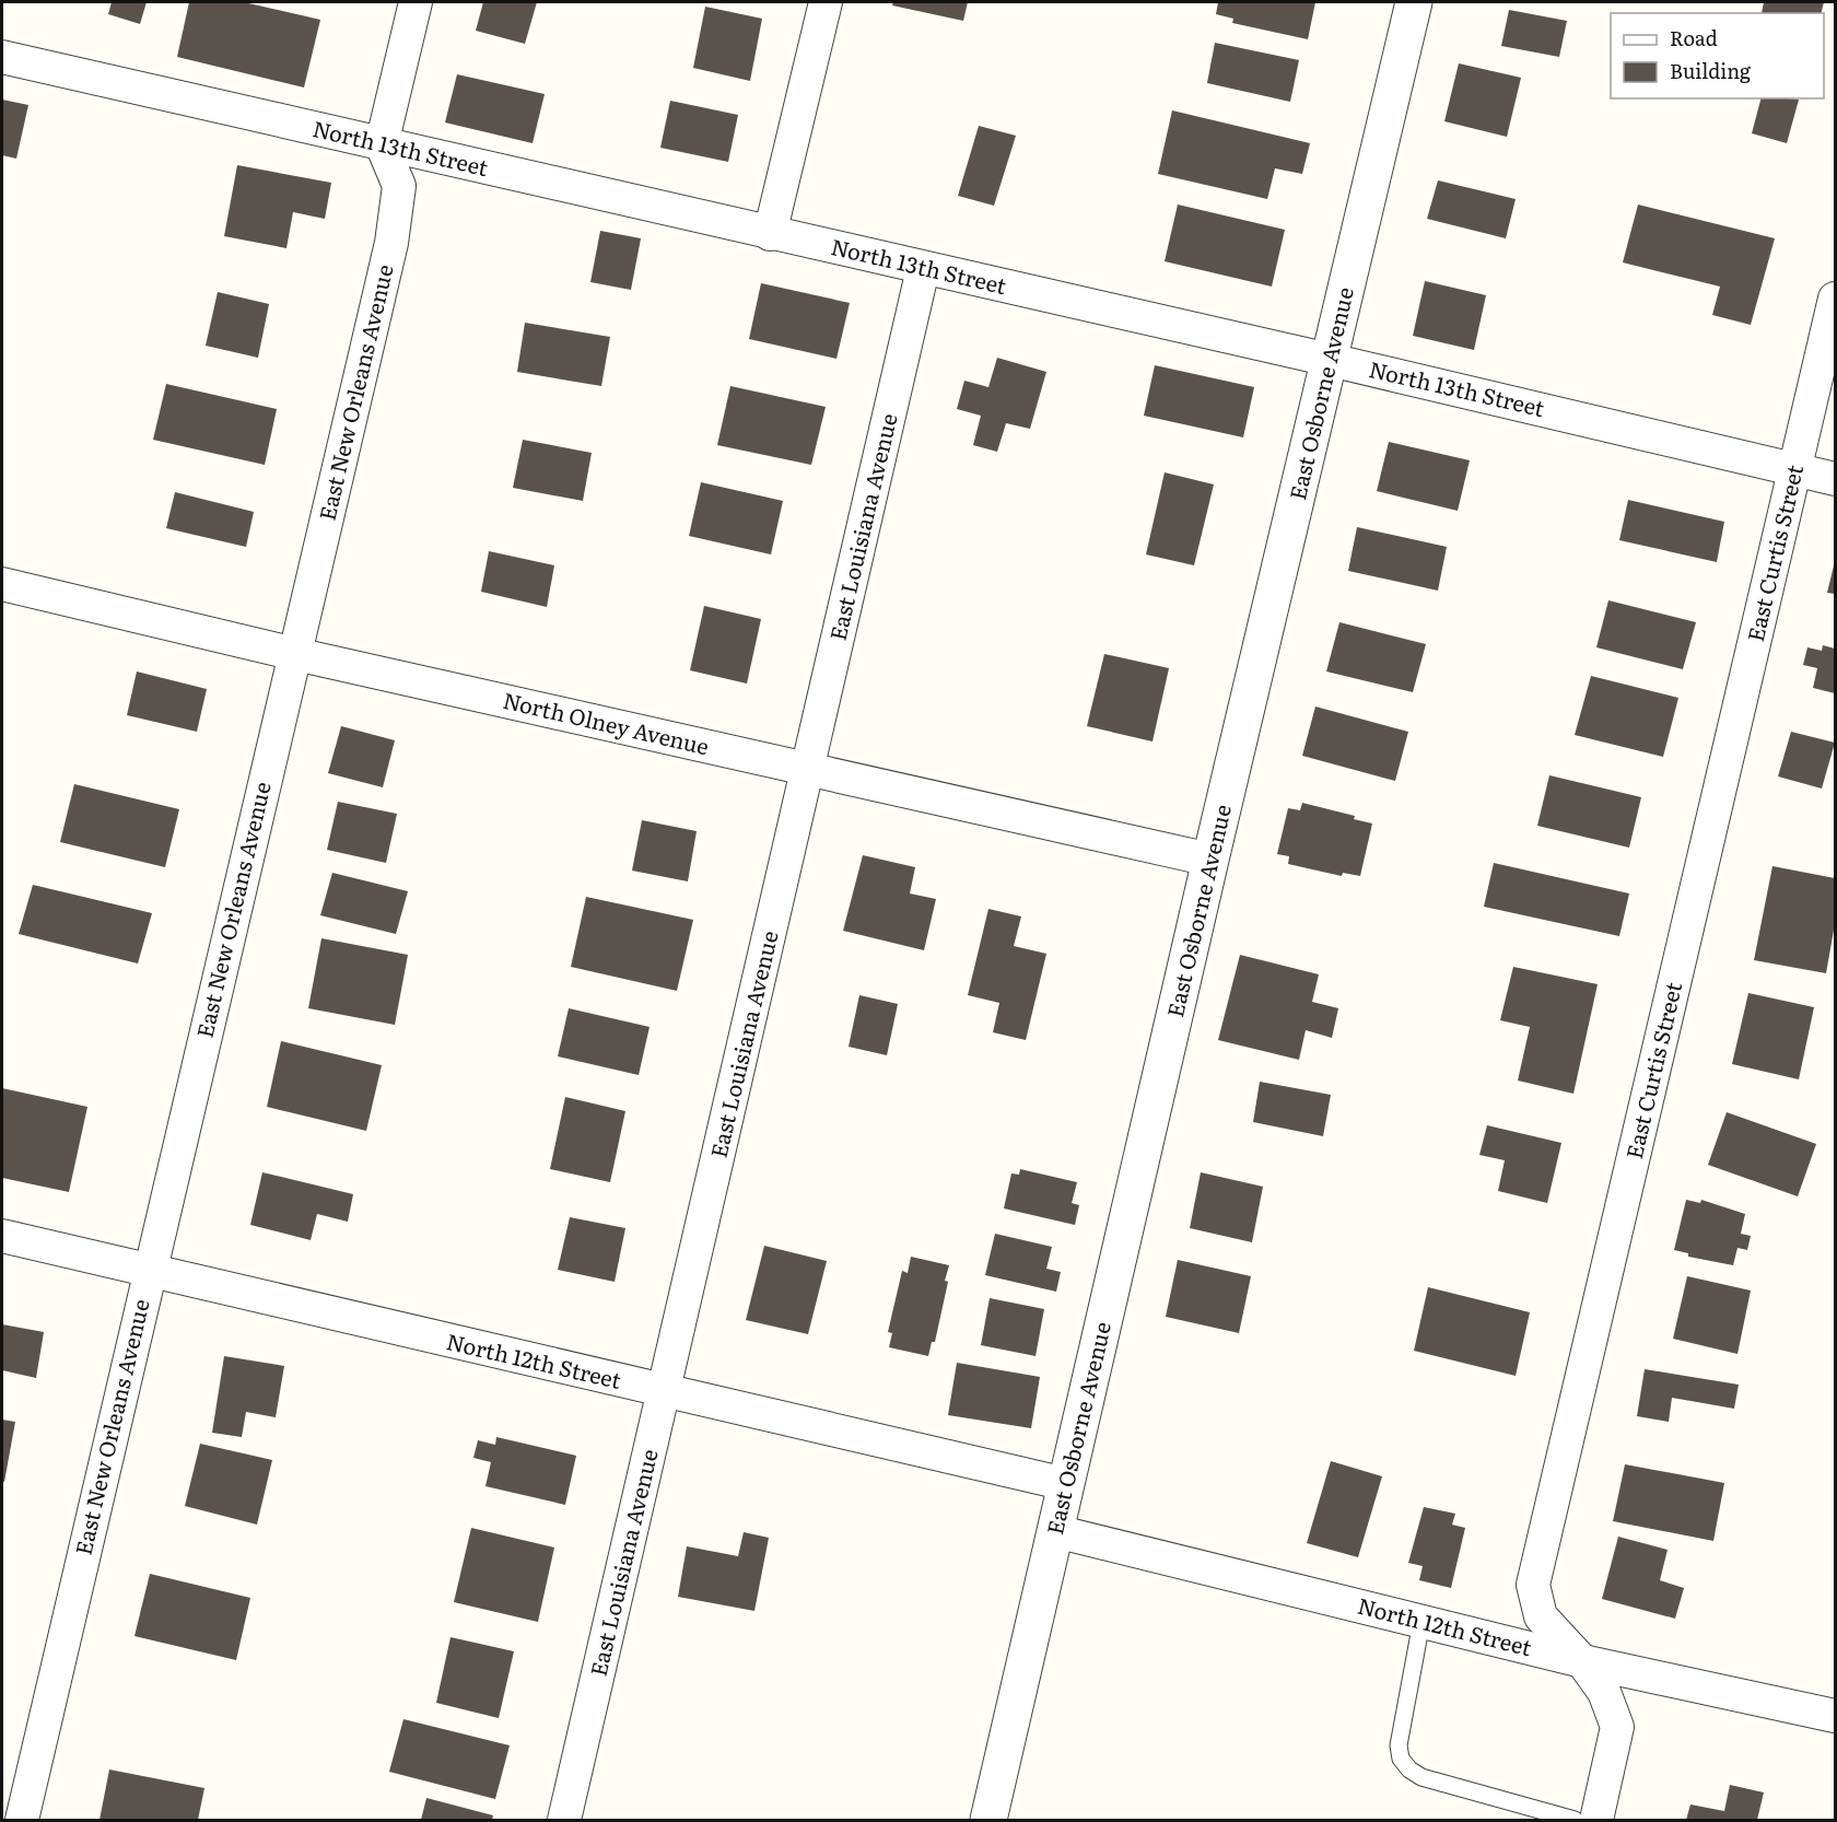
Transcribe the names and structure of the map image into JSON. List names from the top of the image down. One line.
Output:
{"streets":{"street":["North 13th Street","East New Orleans Avenue","East Osborne Avenue","East Louisiana Avenue","East Curtis Street","North Olney Avenue","North 12th Street"]},"crossings":[["North 13th Street","East New Orleans Avenue"],["North 13th Street","East Osborne Avenue"],["North 13th Street","East Louisiana Avenue"],["North 13th Street","East Curtis Street"],["East New Orleans Avenue","North Olney Avenue"],["East New Orleans Avenue","North 12th Street"],["East Osborne Avenue","North Olney Avenue"],["East Osborne Avenue","North 12th Street"],["East Louisiana Avenue","North Olney Avenue"],["East Louisiana Avenue","North 12th Street"],["East Curtis Street","North 12th Street"]],"legend":["Road","Building"]}
